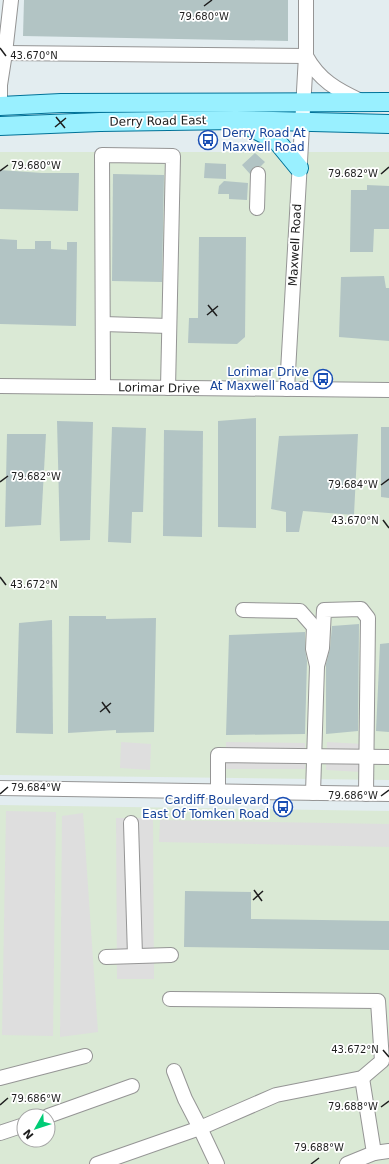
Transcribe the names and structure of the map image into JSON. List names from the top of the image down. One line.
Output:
{"streets":{"main road":["Derry Road East"],"street":["Maxwell Road","Lorimar Drive"]},"crossings":[["Derry Road East","Maxwell Road"],["Maxwell Road","Lorimar Drive"]],"places":{"bus stop":["Derry Road At Maxwell Road","Lorimar Drive At Maxwell Road","Cardiff Boulevard East Of Tomken Road"]},"north":"bottom left","coordinates":["79.680°W","43.670°N","79.682°W","79.684°W","43.672°N","79.686°W","79.688°W"]}
